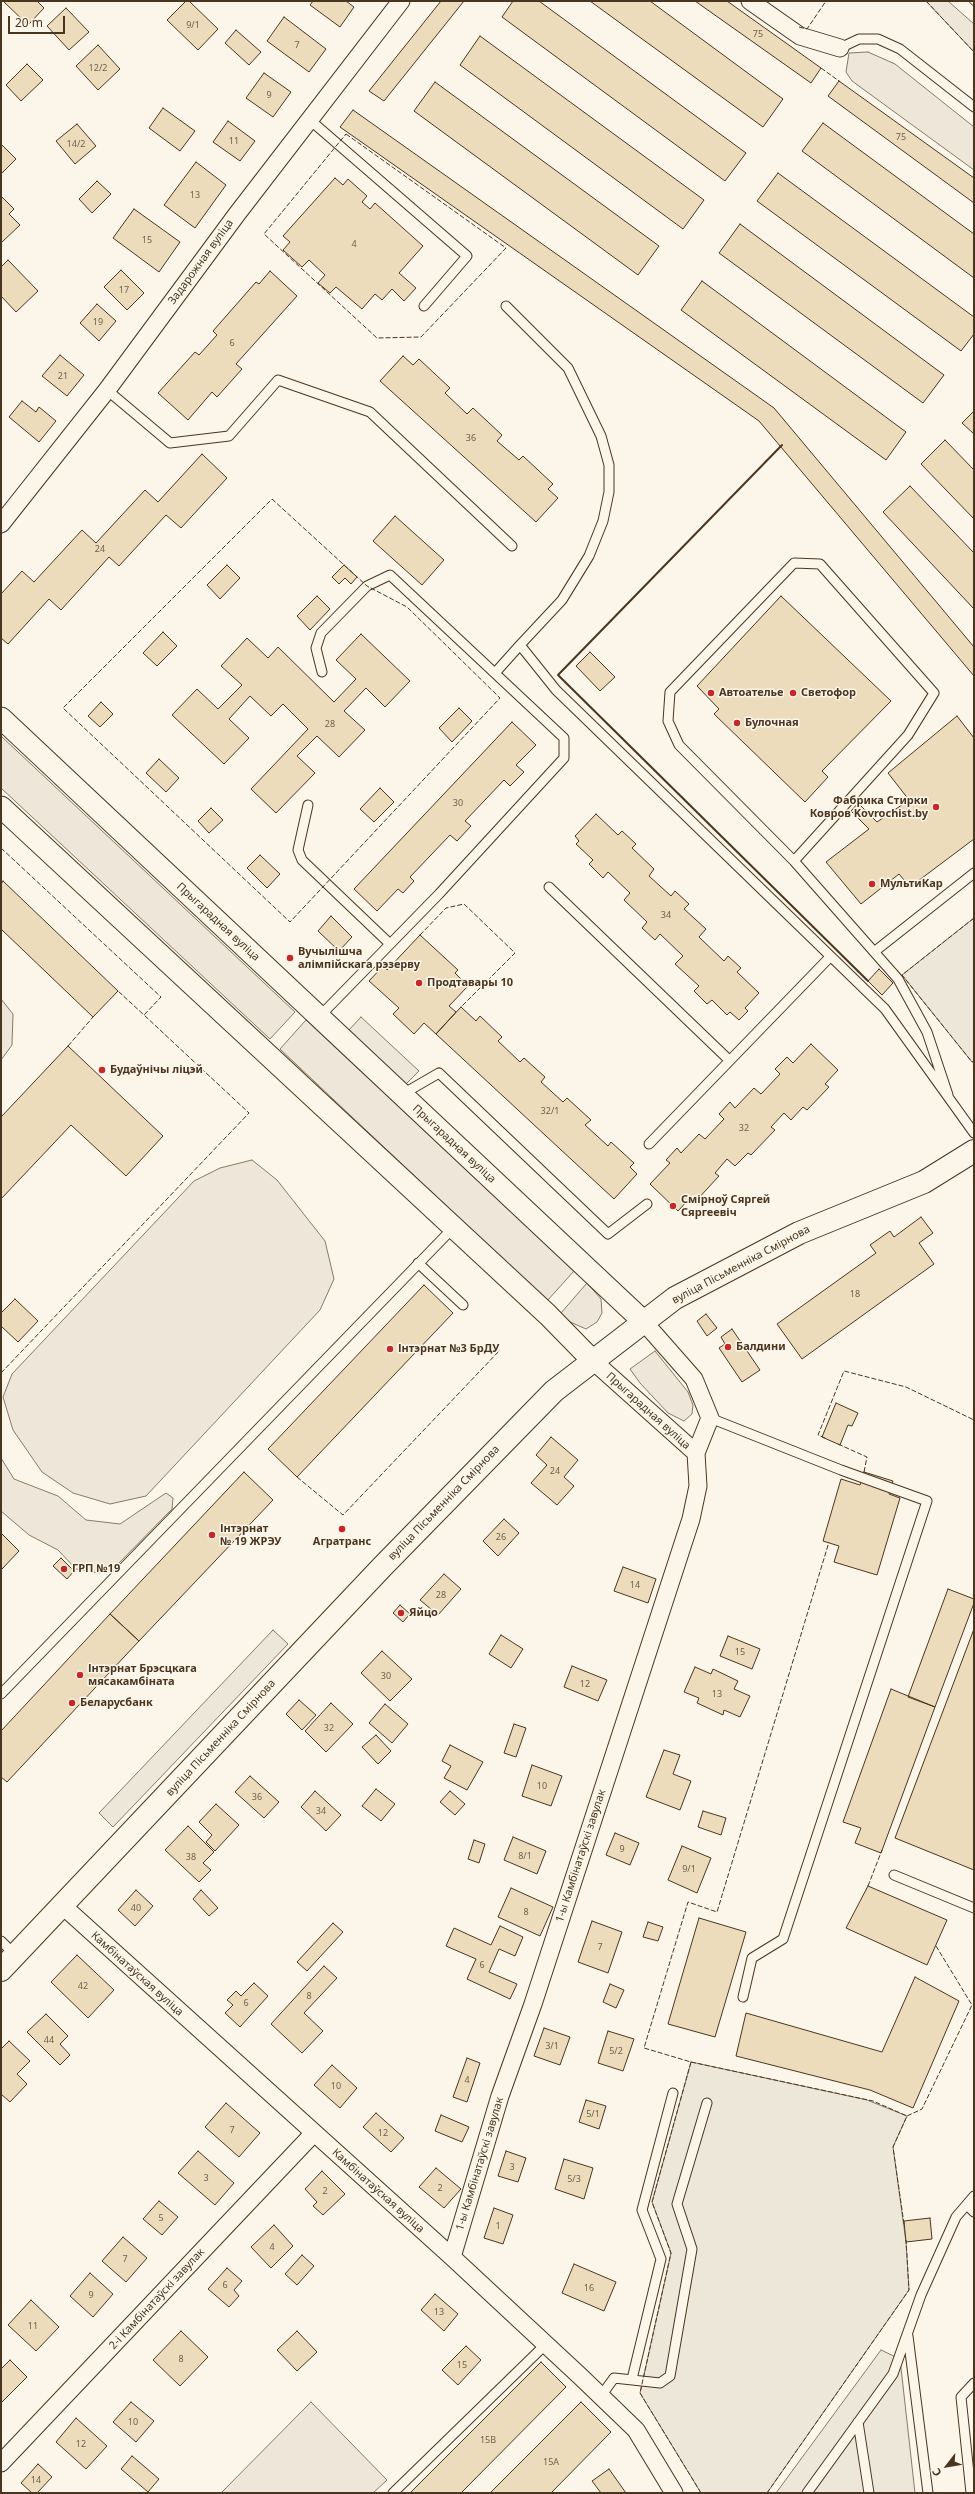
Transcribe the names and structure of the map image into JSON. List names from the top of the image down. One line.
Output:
{"streets":{"main road":["вуліца Пісьменніка Смірнова"],"street":["Задарожная вуліца","Прыгарадная вуліца","1-ы Камбінатаўскі завулак","Камбінатаўская вуліца","2-і Камбінатаўскі завулак"]},"crossings":[["Прыгарадная вуліца","вуліца Пісьменніка Смірнова"],["Прыгарадная вуліца","1-ы Камбінатаўскі завулак"],["вуліца Пісьменніка Смірнова","Камбінатаўская вуліца"],["1-ы Камбінатаўскі завулак","Камбінатаўская вуліца"],["Камбінатаўская вуліца","2-і Камбінатаўскі завулак"]],"places":["Автоателье","Светофор","Булочная","Фабрика Стирки Ковров Kovrochist.by","МультиКар","Вучылішча алімпійскага рэзерву","Продтавары 10","Будаўнічы ліцэй","Смірноў Сяргей Сяргеевіч","Балдини","Інтэрнат №3 БрДУ","Агратранс","Інтэрнат № 19 ЖРЭУ","ГРП №19","Яйцо","Інтэрнат Брэсцкага мясакамбіната","Беларусбанк"],"house_numbers":["9/1","75","7","12/2","9","75","11","14/2","13","15","4","17","19","6","21","36","24","28","30","34","32/1","32","18","24","26","14","28","15","30","12","13","32","10","36","34","9","8/1","38","9/1","40","8","7","6","42","8","6","44","3/1","5/2","4","10","5/1","7","12","3","3","5/3","2","2","5","1","4","7","6","16","9","13","11","8","15","10","15В","12","15А","14"],"scale_bar":"20 m","north":"bottom left"}
